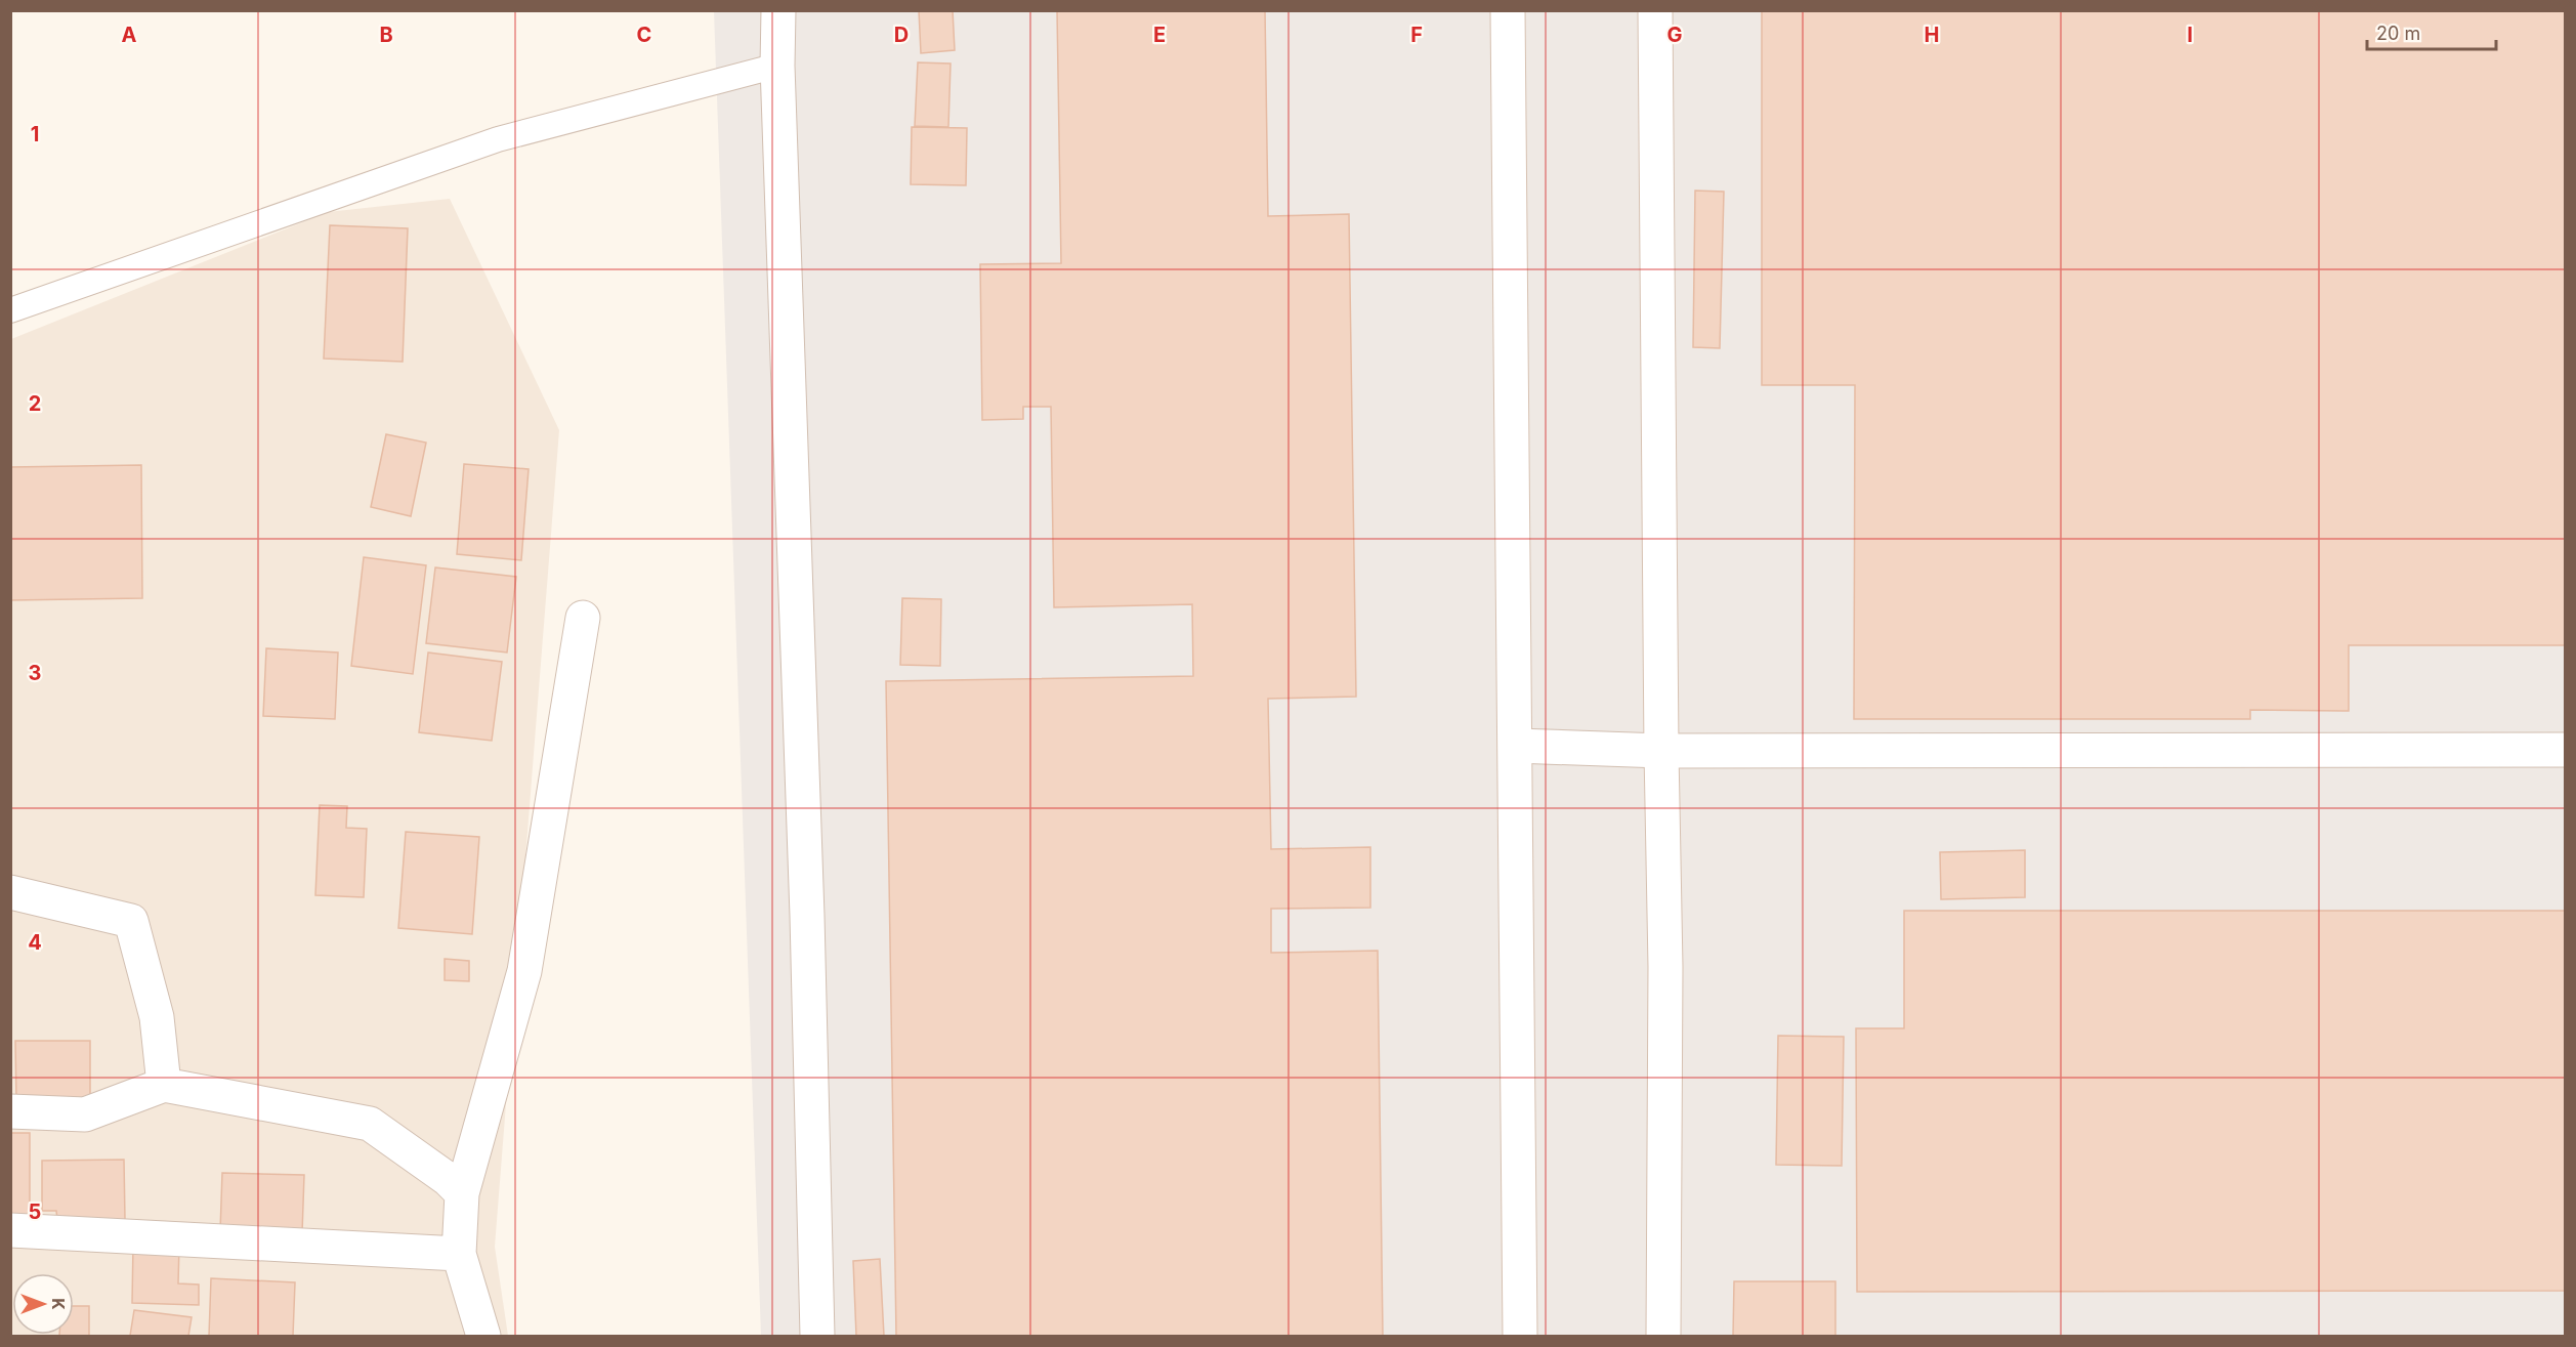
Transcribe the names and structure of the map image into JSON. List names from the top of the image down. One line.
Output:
{"scale_bar":"20 m","north":"right","grid":{"columns":["A","B","C","D","E","F","G","H","I"],"rows":["1","2","3","4","5"]}}
